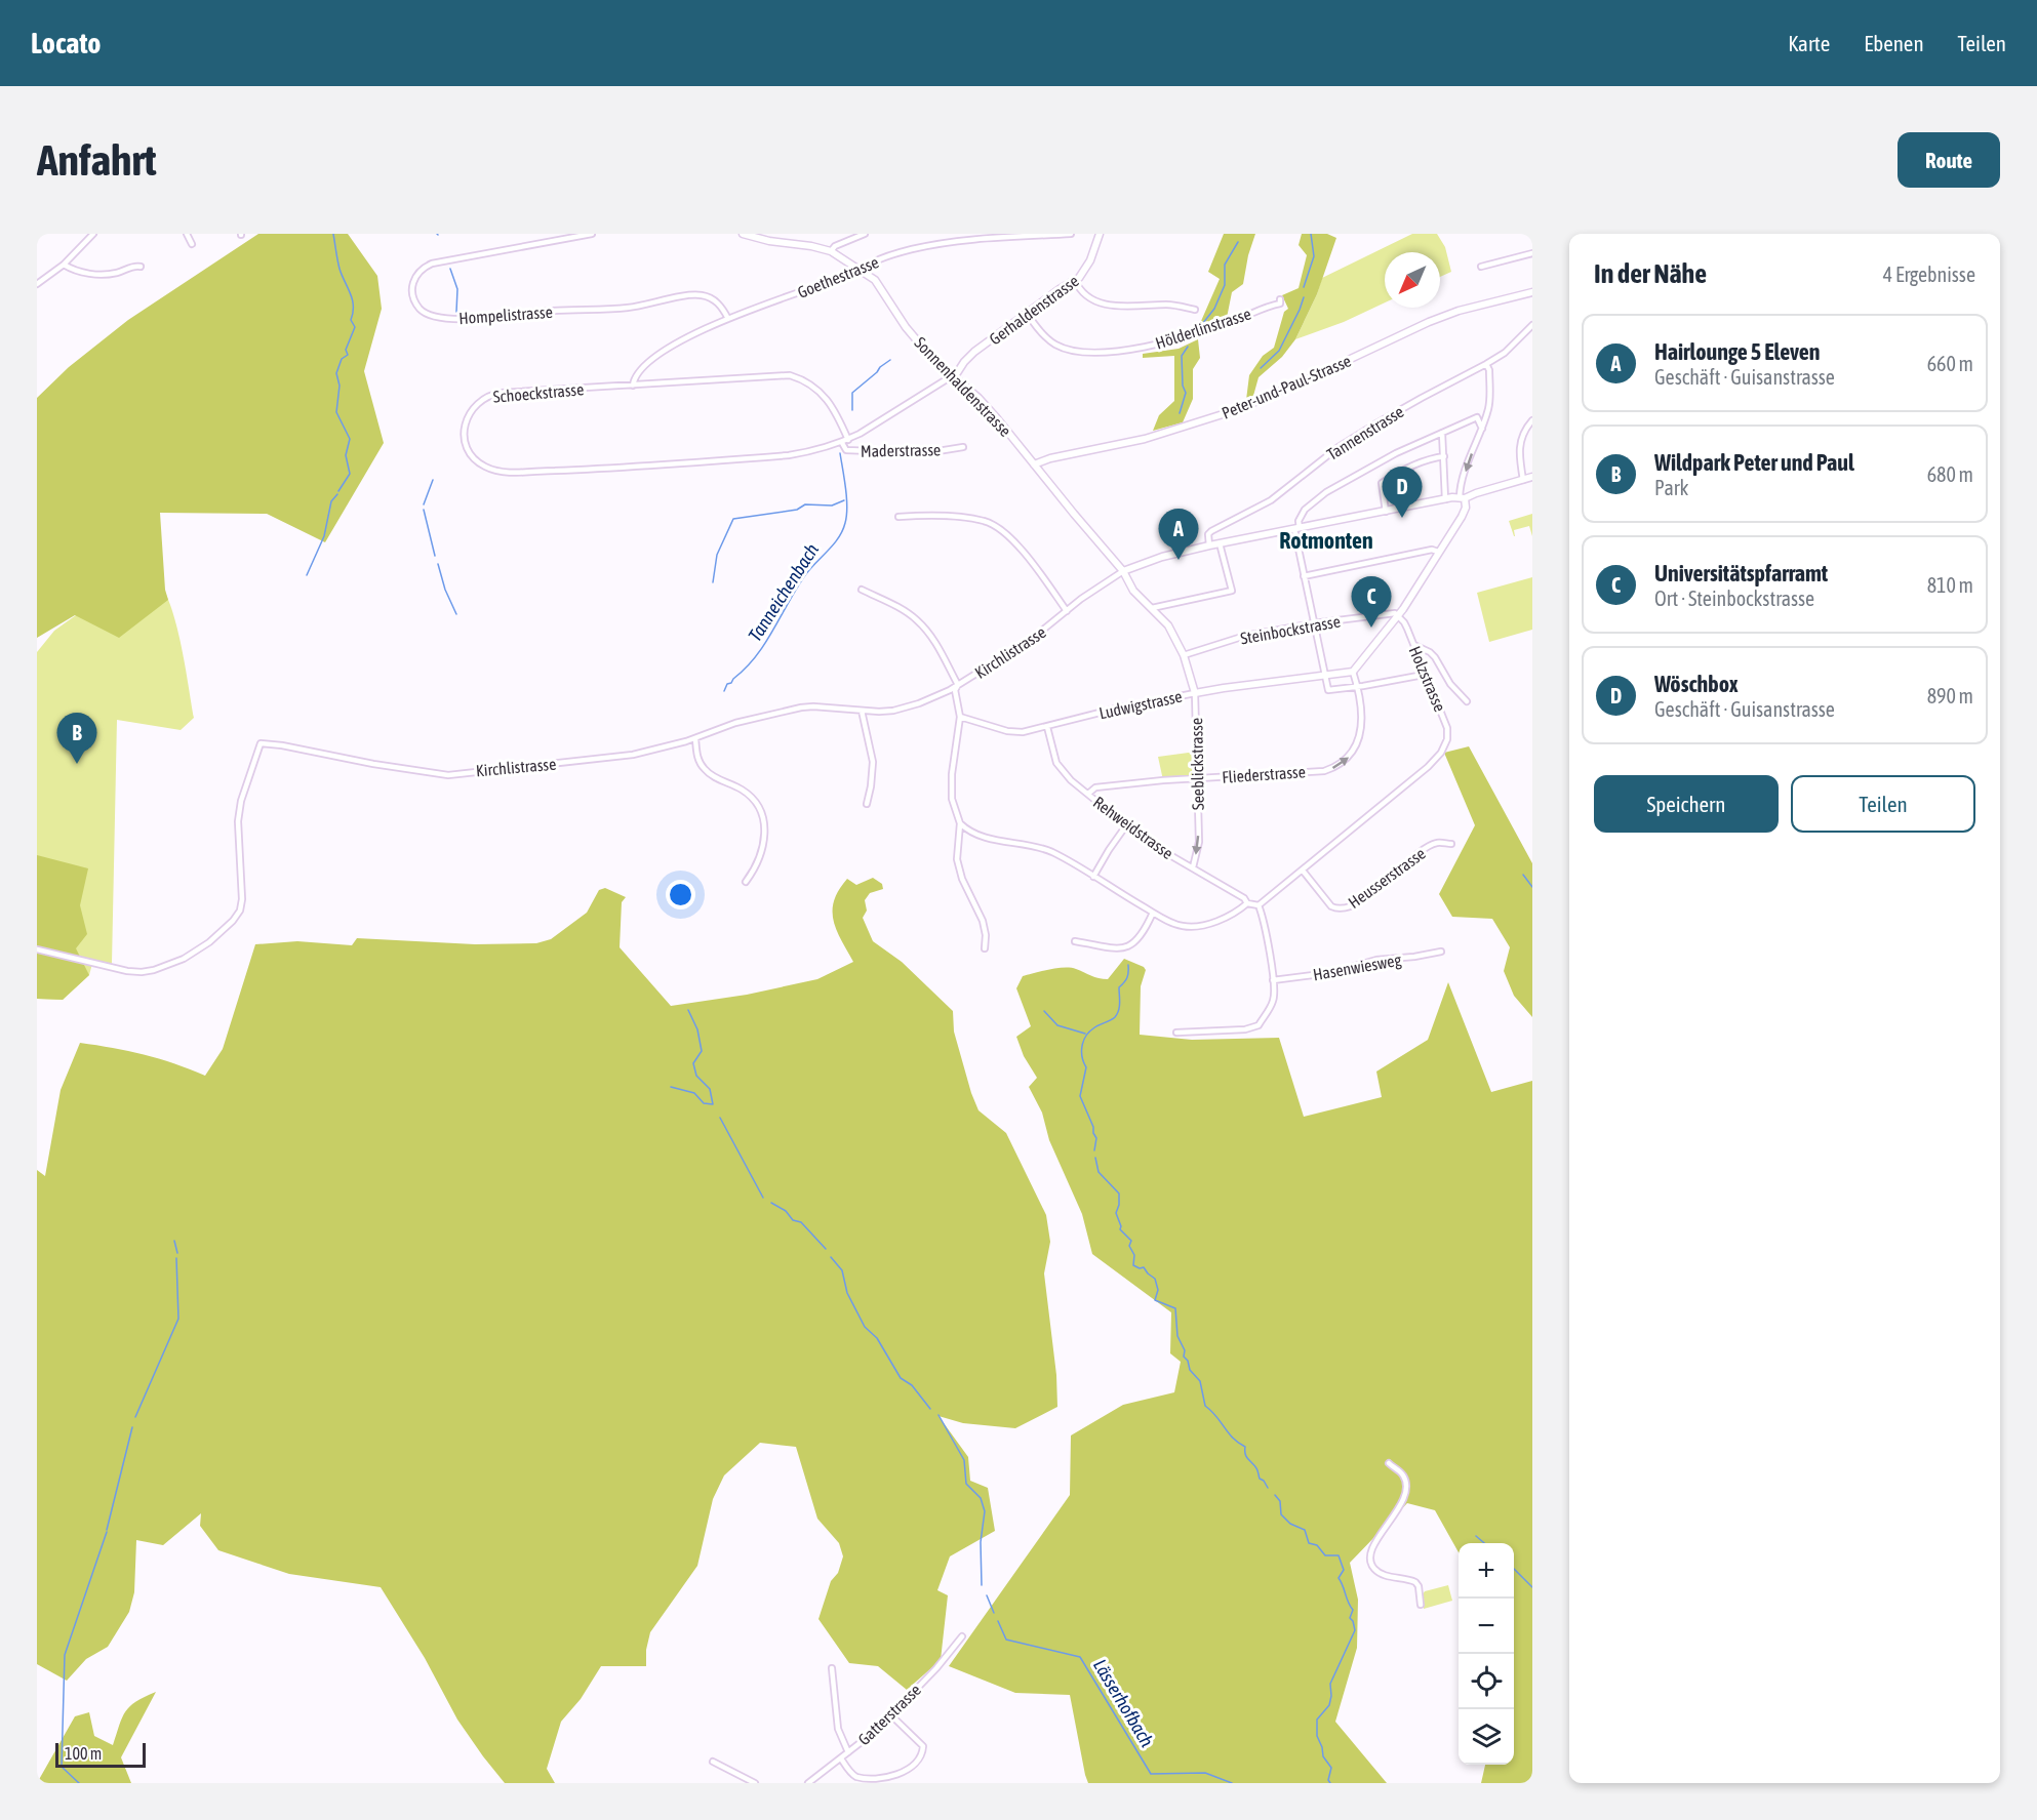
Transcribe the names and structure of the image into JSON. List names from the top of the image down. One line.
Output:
{"streets":{"street":["Goethestrasse","Gerhaldenstrasse","Hompelistrasse","Hölderlinstrasse","Sonnenhaldenstrasse","Peter-und-Paul-Strasse","Schoeckstrasse","Tannenstrasse","Maderstrasse","Steinbockstrasse","Kirchlistrasse","Holzstrasse","Ludwigstrasse","Seeblickstrasse","Fliederstrasse","Rehweidstrasse","Heusserstrasse","Hasenwiesweg","Gatterstrasse"]},"crossings":[["Goethestrasse","Hompelistrasse"],["Goethestrasse","Sonnenhaldenstrasse"],["Goethestrasse","Schoeckstrasse"],["Gerhaldenstrasse","Hölderlinstrasse"],["Gerhaldenstrasse","Sonnenhaldenstrasse"],["Sonnenhaldenstrasse","Peter-und-Paul-Strasse"],["Sonnenhaldenstrasse","Kirchlistrasse"],["Sonnenhaldenstrasse","Seeblickstrasse"],["Schoeckstrasse","Maderstrasse"],["Steinbockstrasse","Holzstrasse"],["Steinbockstrasse","Seeblickstrasse"],["Kirchlistrasse","Seeblickstrasse"],["Holzstrasse","Heusserstrasse"],["Ludwigstrasse","Seeblickstrasse"],["Ludwigstrasse","Fliederstrasse"],["Ludwigstrasse","Rehweidstrasse"],["Seeblickstrasse","Fliederstrasse"],["Seeblickstrasse","Rehweidstrasse"],["Fliederstrasse","Rehweidstrasse"]],"districts":["Rotmonten"],"water":["Tanneichenbach","Lässerhofbach"],"scale_bar":"100 m","north":"bottom left","page":{"header":"Locato","nav":["Karte","Ebenen","Teilen"],"buttons":["Route",["Speichern","Teilen"]],"title":"Anfahrt","heading":["In der Nähe","4 Ergebnisse"],"list":[{"mark":"A","name":"Hairlounge 5 Eleven","note":"Geschäft · Guisanstrasse","value":"660 m"},{"mark":"B","name":"Wildpark Peter und Paul","note":"Park","value":"680 m"},{"mark":"C","name":"Universitätspfarramt","note":"Ort · Steinbockstrasse","value":"810 m"},{"mark":"D","name":"Wöschbox","note":"Geschäft · Guisanstrasse","value":"890 m"}],"pins":["D","A","C","B"],"map_buttons":["+","−"],"scale":"100 m"}}
